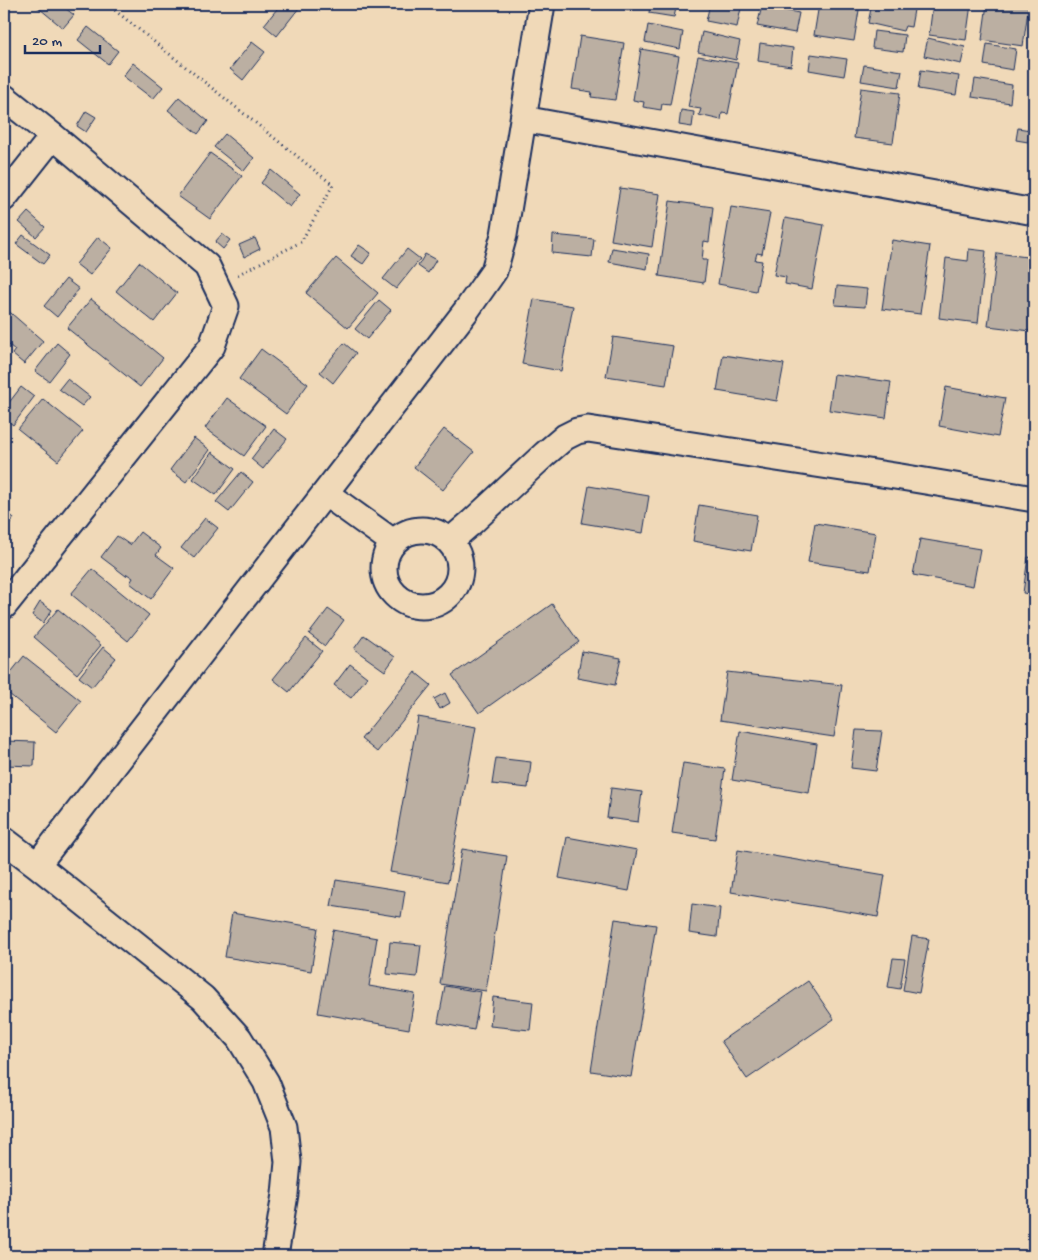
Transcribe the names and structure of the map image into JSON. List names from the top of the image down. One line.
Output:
{"scale_bar":"20 m"}
